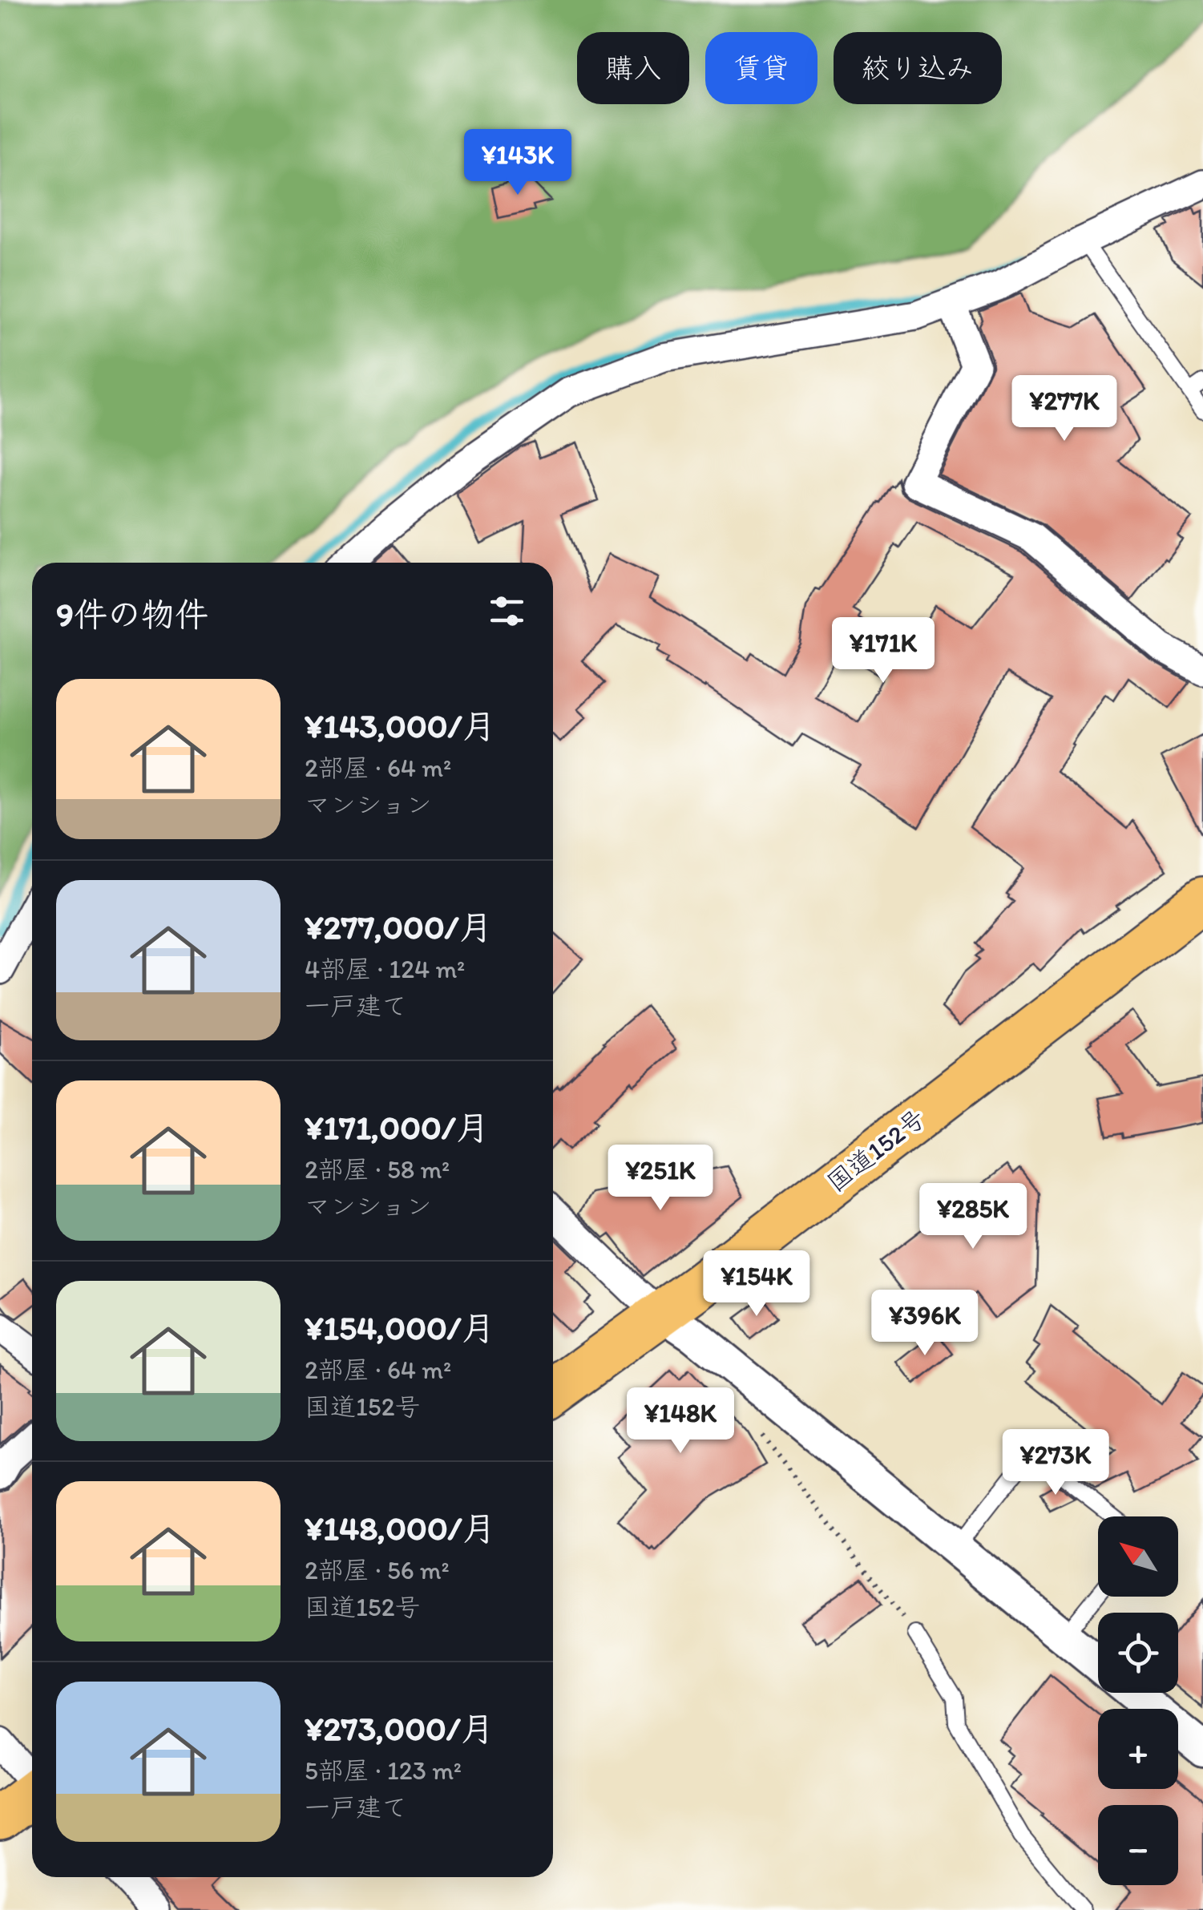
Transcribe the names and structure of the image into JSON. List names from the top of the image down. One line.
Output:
{"streets":{"highway":["国道152号"]},"north":"top left","page":{"chip":["購入","賃貸","絞り込み"],"price":["¥143K","¥277K","¥171K","¥251K","¥285K","¥154K","¥396K","¥148K","¥273K"],"heading":"9件の物件","list":[{"name":"¥143,000/月","note":"2部屋 · 64 m² · マンション"},{"name":"¥277,000/月","note":"4部屋 · 124 m² · 一戸建て"},{"name":"¥171,000/月","note":"2部屋 · 58 m² · マンション"},{"name":"¥154,000/月","note":"2部屋 · 64 m² · 国道152号"},{"name":"¥148,000/月","note":"2部屋 · 56 m² · 国道152号"},{"name":"¥273,000/月","note":"5部屋 · 123 m² · 一戸建て"}],"map_buttons":["+","−"]}}
